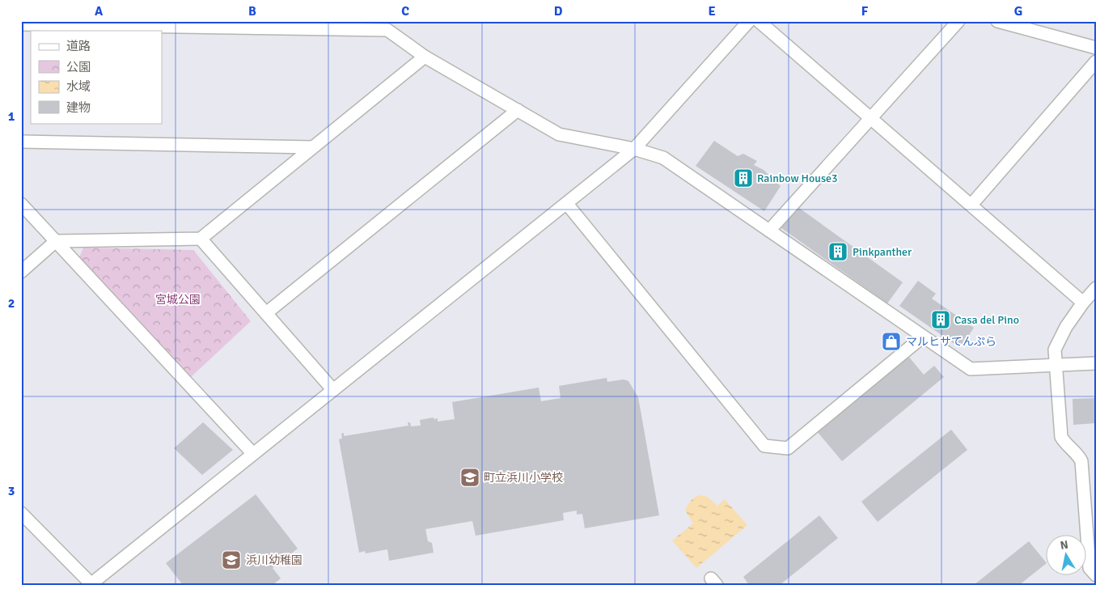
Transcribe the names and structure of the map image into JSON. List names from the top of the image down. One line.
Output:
{"parks":["宮城公園"],"places":{"building":["Rainbow House3","Pinkpanther","Casa del Pino"],"shop":["マルヒサてんぷら"],"school or university":["町立浜川小学校","浜川幼稚園"]},"legend":["道路","公園","水域","建物"],"north":"top","grid":{"columns":["A","B","C","D","E","F","G"],"rows":["1","2","3"]}}
